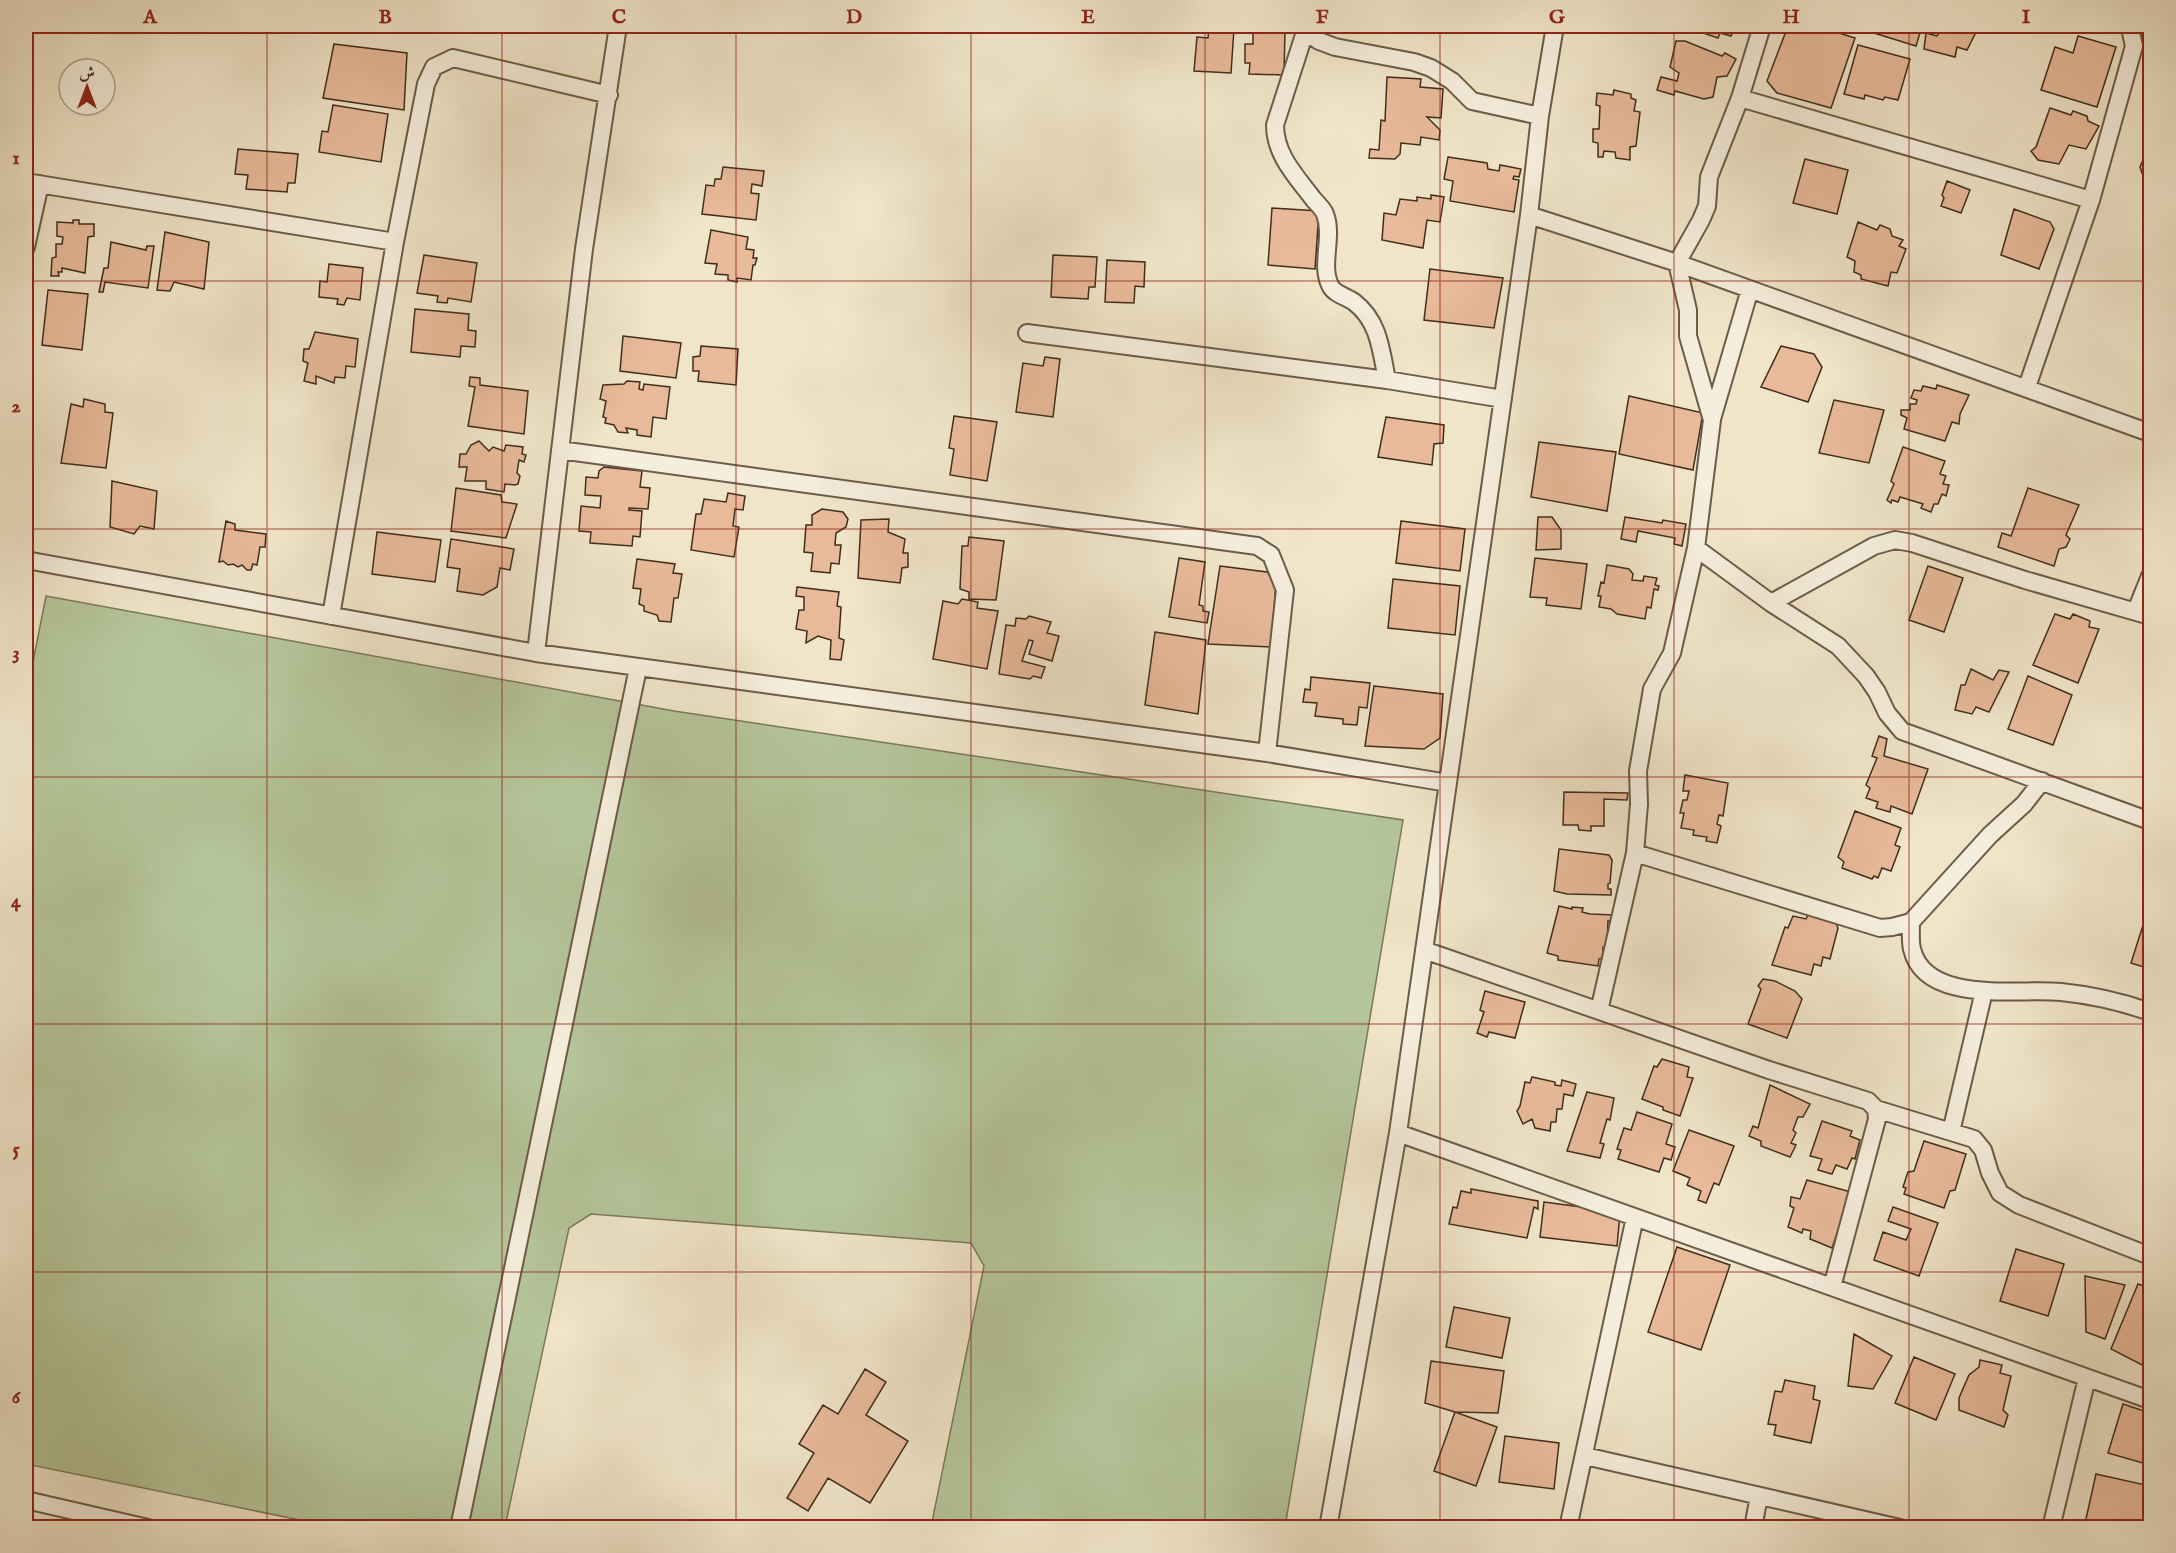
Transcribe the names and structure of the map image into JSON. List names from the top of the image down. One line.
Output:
{"north":"top","grid":{"columns":["A","B","C","D","E","F","G","H","I"],"rows":["1","2","3","4","5","6"]}}
